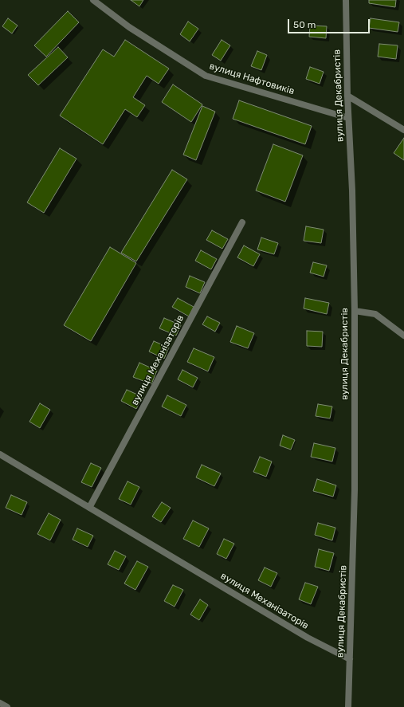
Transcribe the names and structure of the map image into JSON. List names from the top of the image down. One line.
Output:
{"streets":{"street":["вулиця Нафтовиків","вулиця Декабристів","вулиця Механізаторів"]},"crossings":[["вулиця Нафтовиків","вулиця Декабристів"],["вулиця Декабристів","вулиця Механізаторів"]],"scale_bar":"50 m"}
